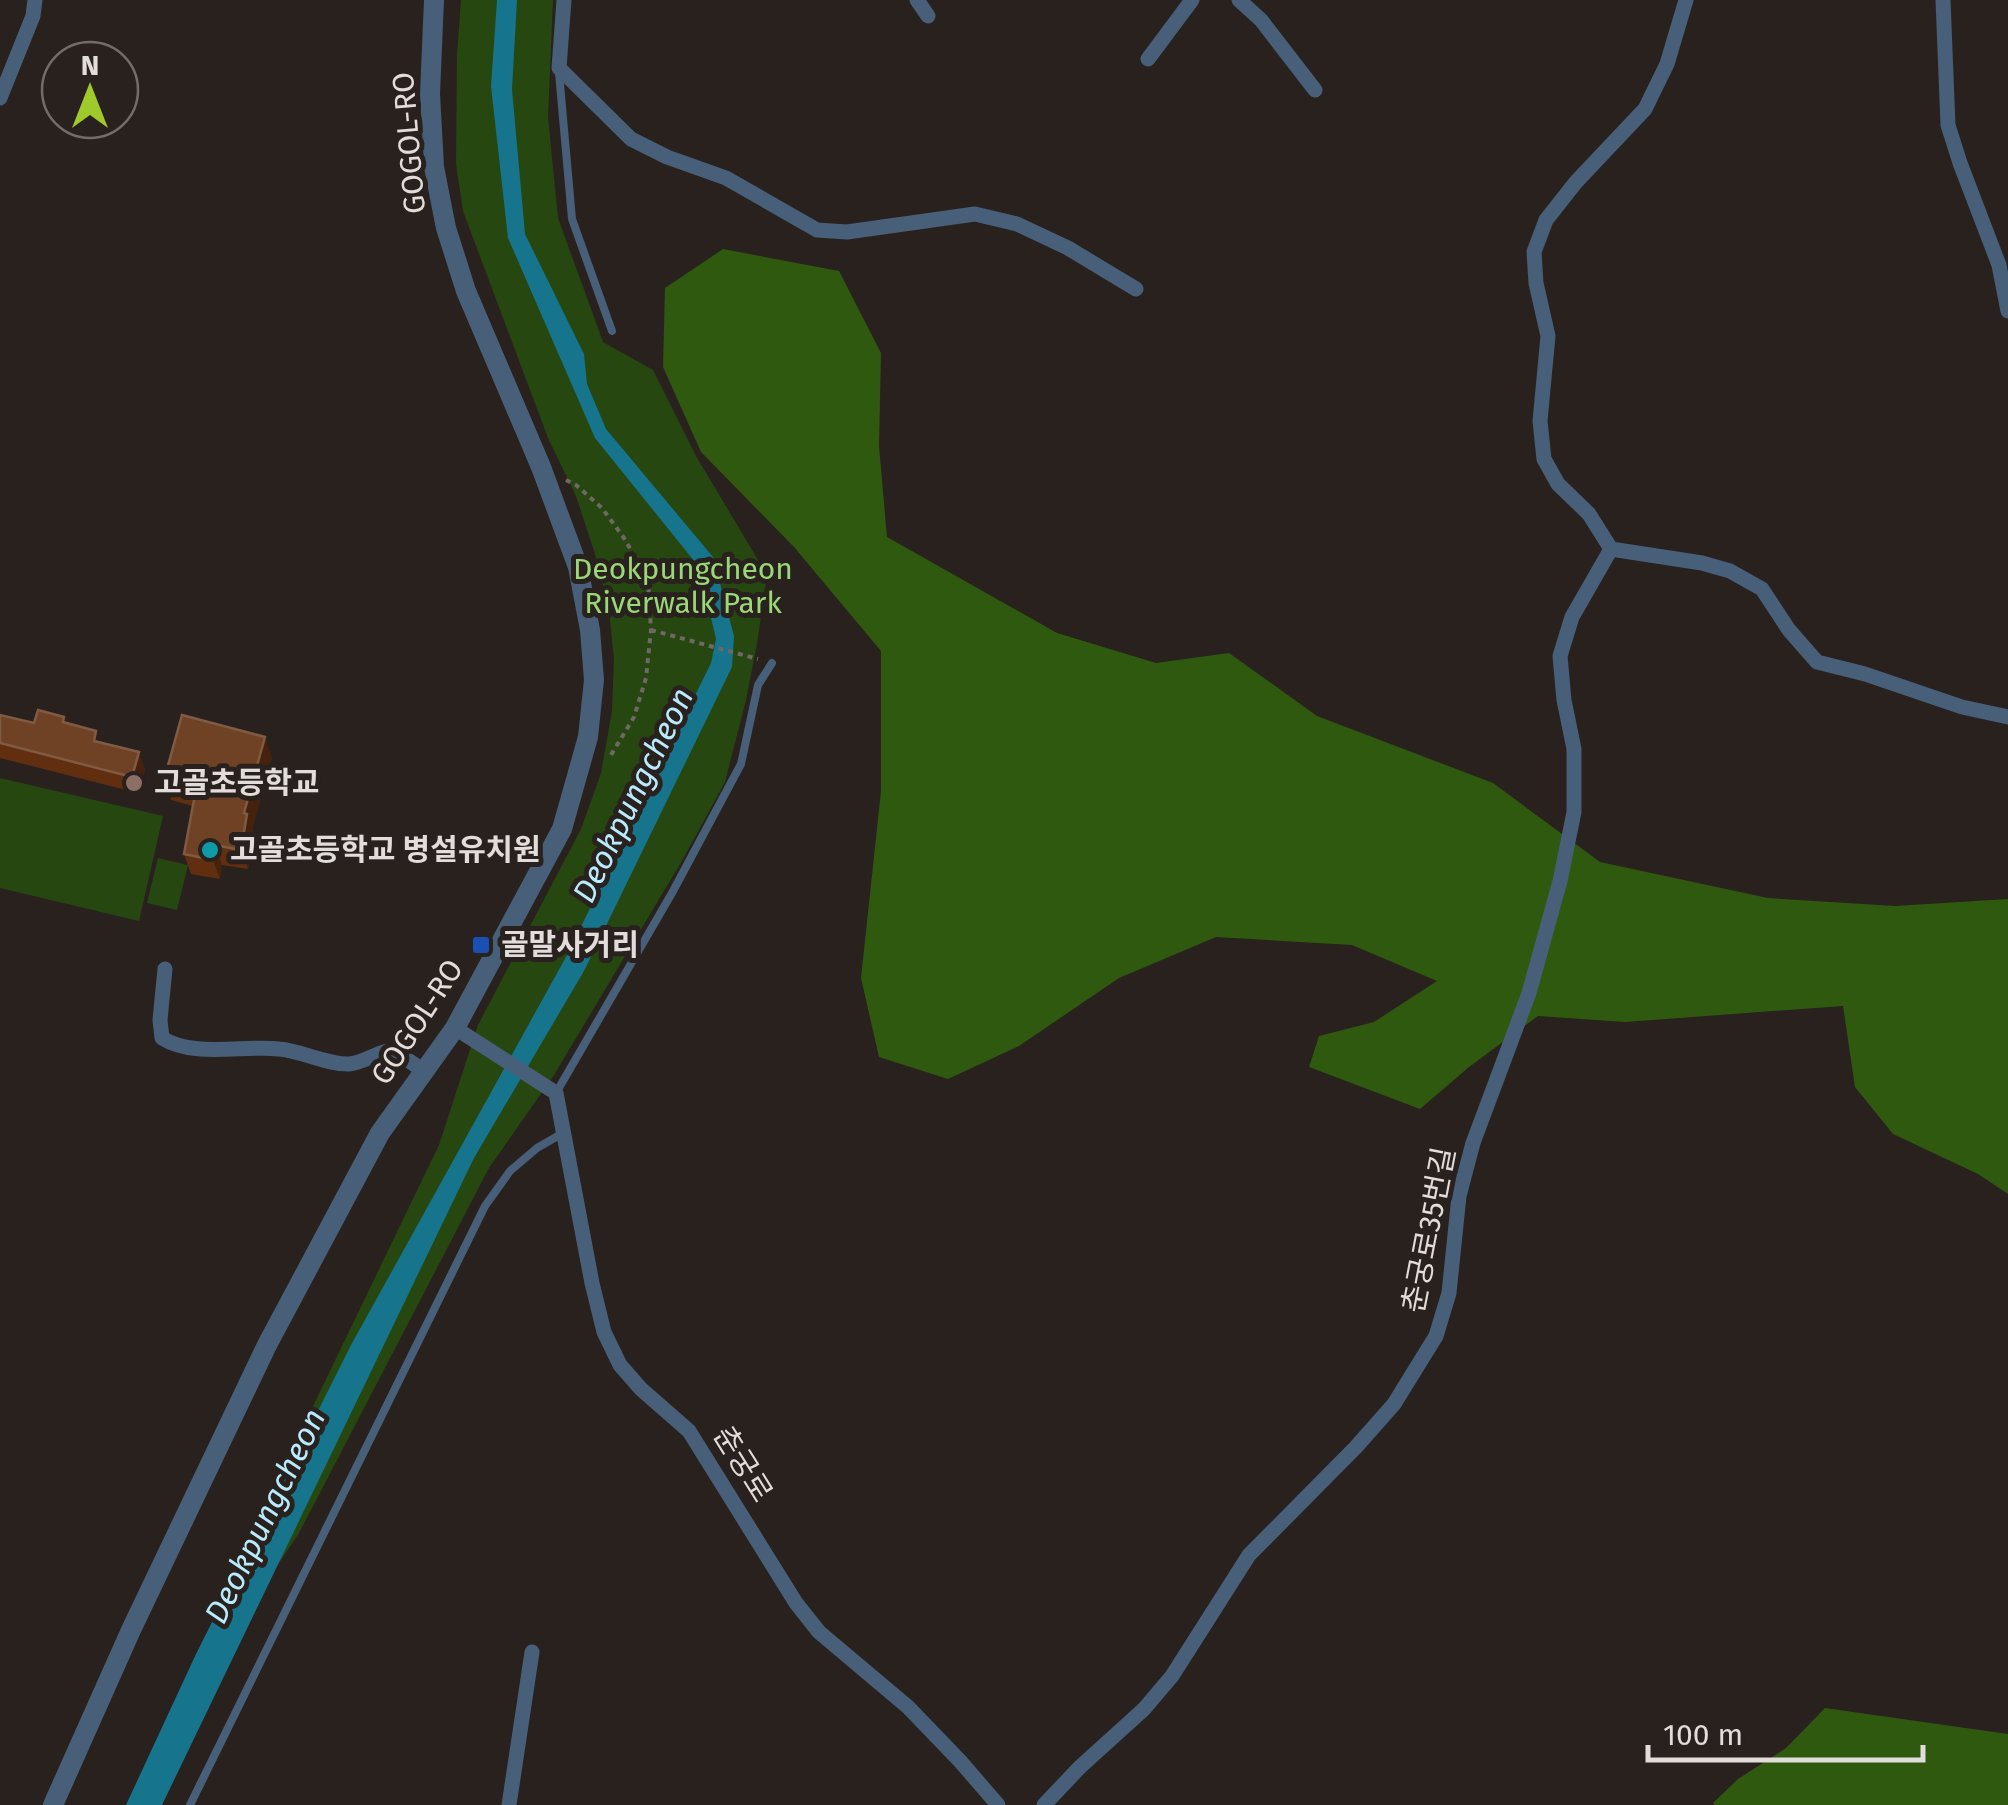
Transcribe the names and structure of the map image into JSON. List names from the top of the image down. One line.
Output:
{"streets":{"street":["GOGOL-RO","춘궁로35번길","춘궁로"]},"water":["Deokpungcheon"],"parks":["Deokpungcheon Riverwalk Park"],"places":{"other":["고골초등학교","고골초등학교 병설유치원"],"transit":["골말사거리"]},"scale_bar":"100 m","north":"top"}
